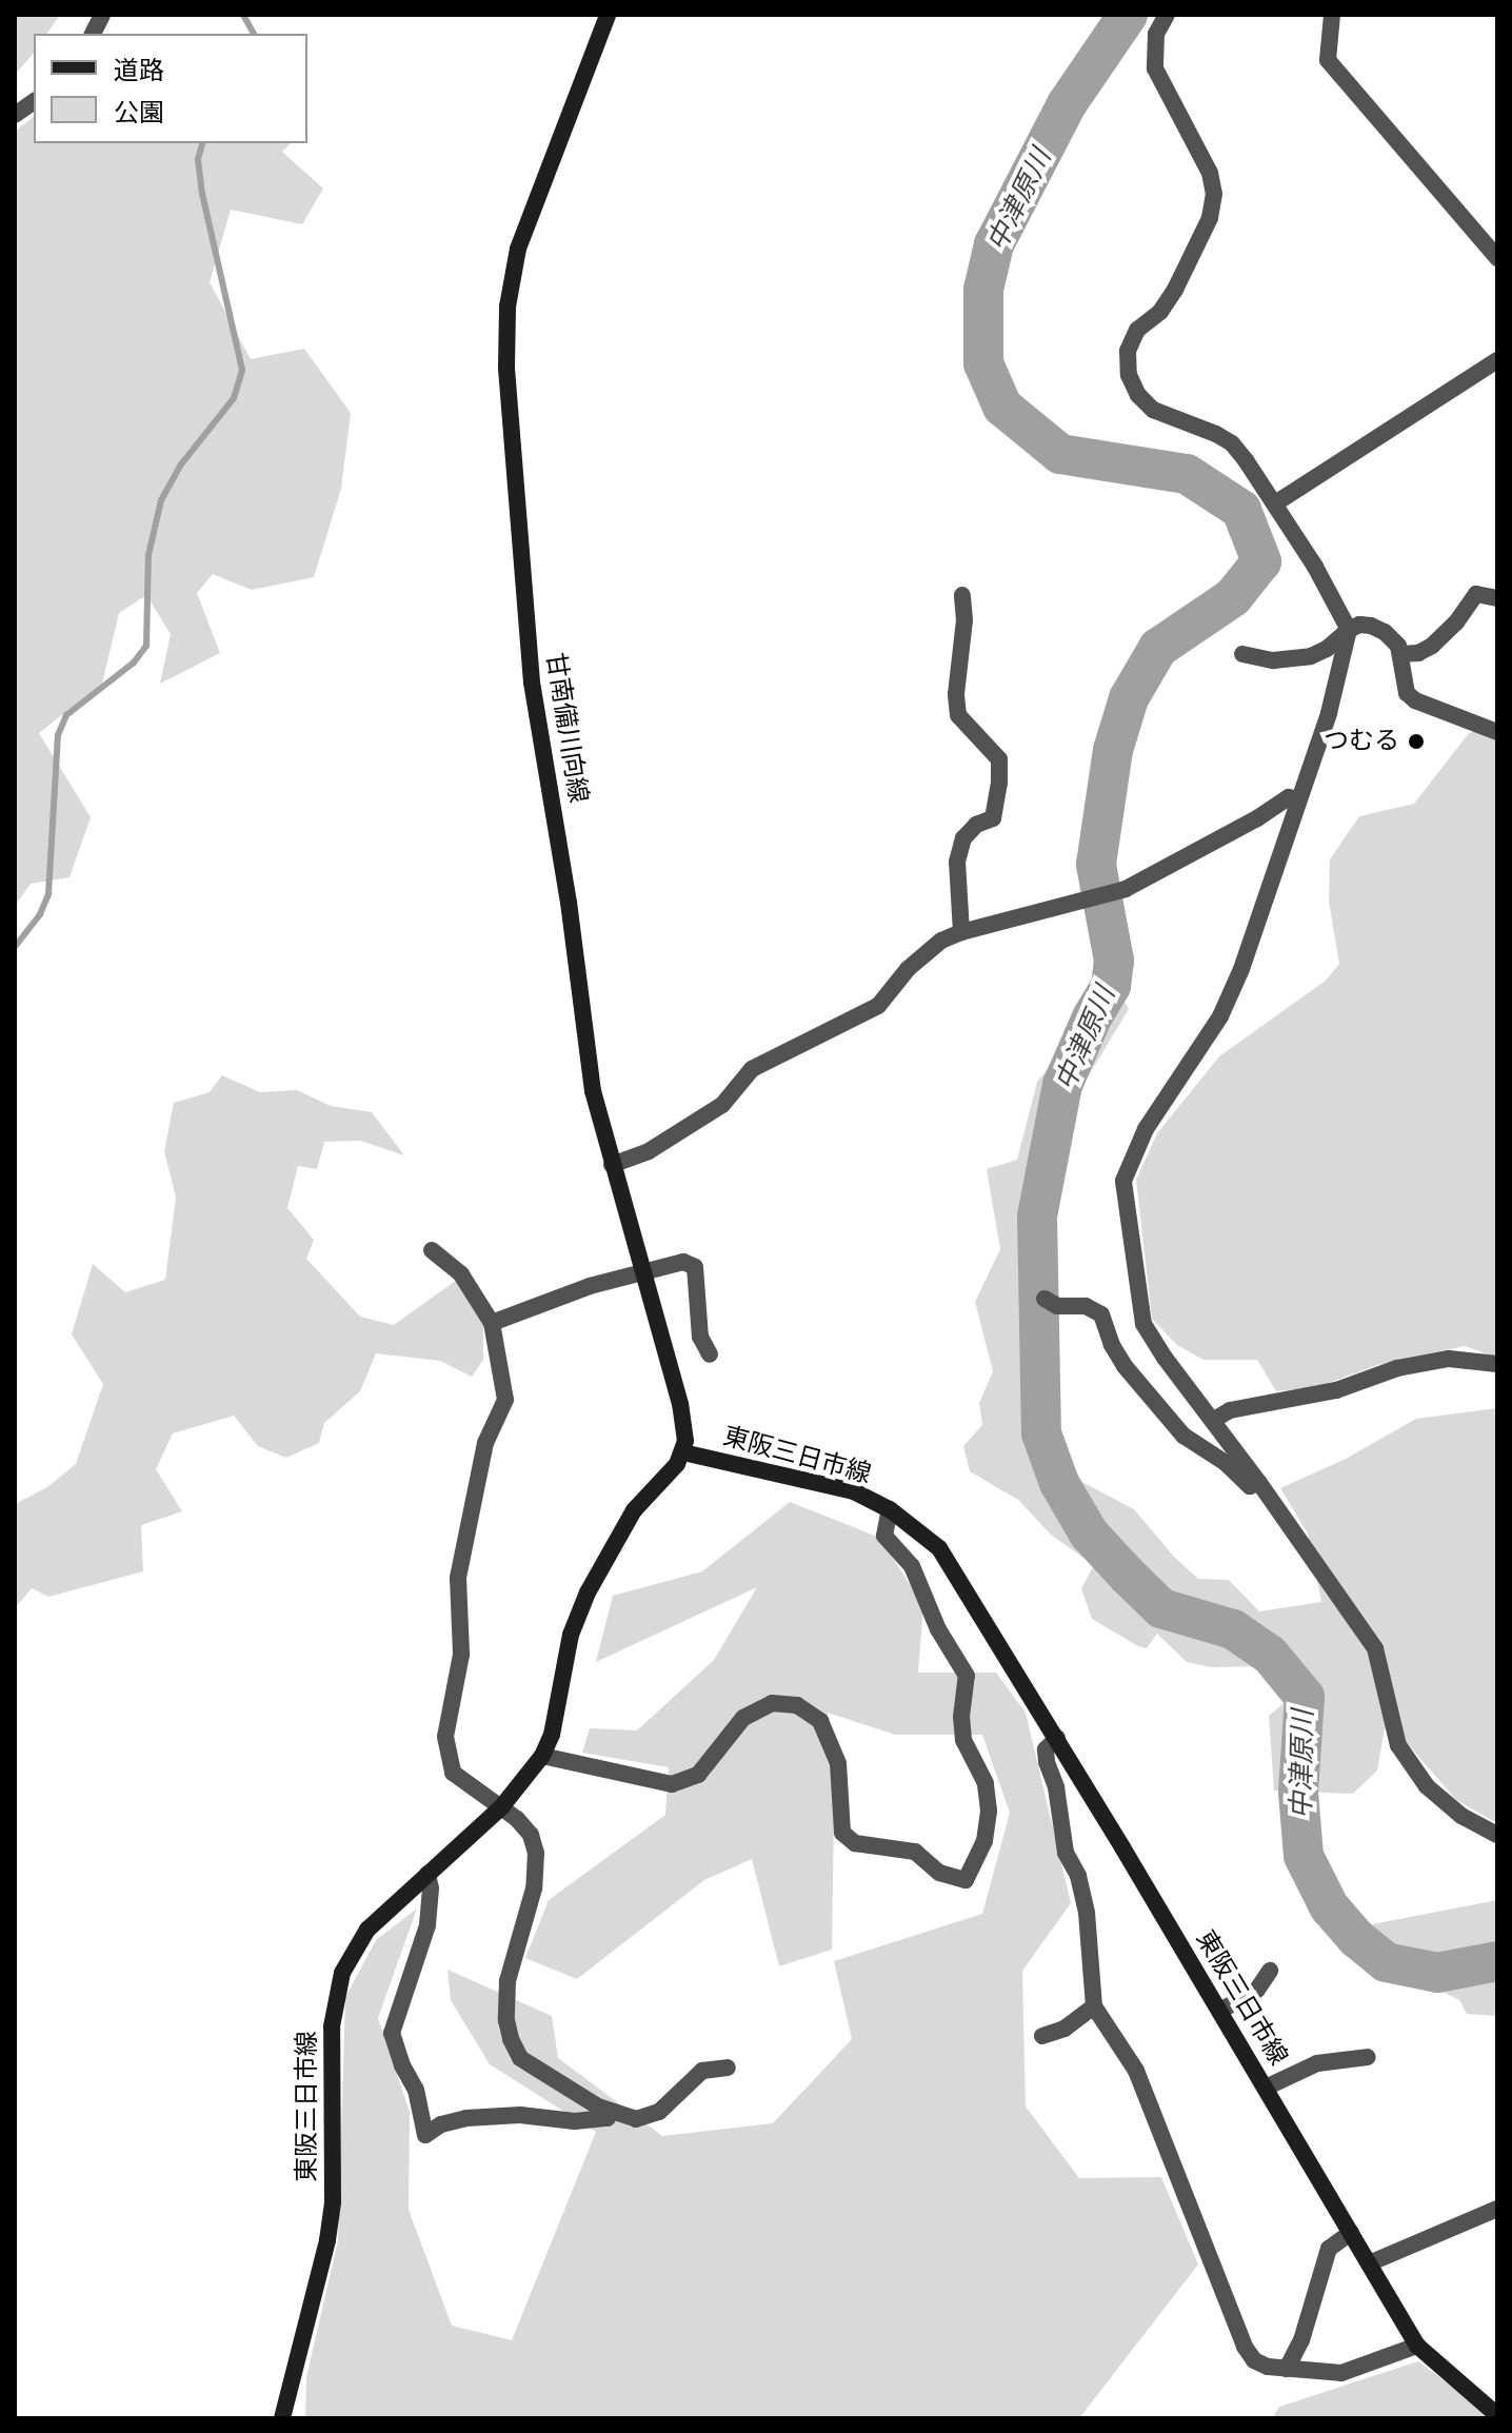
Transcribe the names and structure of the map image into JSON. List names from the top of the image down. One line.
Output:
{"streets":{"main road":["甘南備川向線","東阪三日市線"]},"crossings":[["甘南備川向線","東阪三日市線"]],"water":["中津原川"],"places":["つむる"],"legend":["道路","公園"]}
